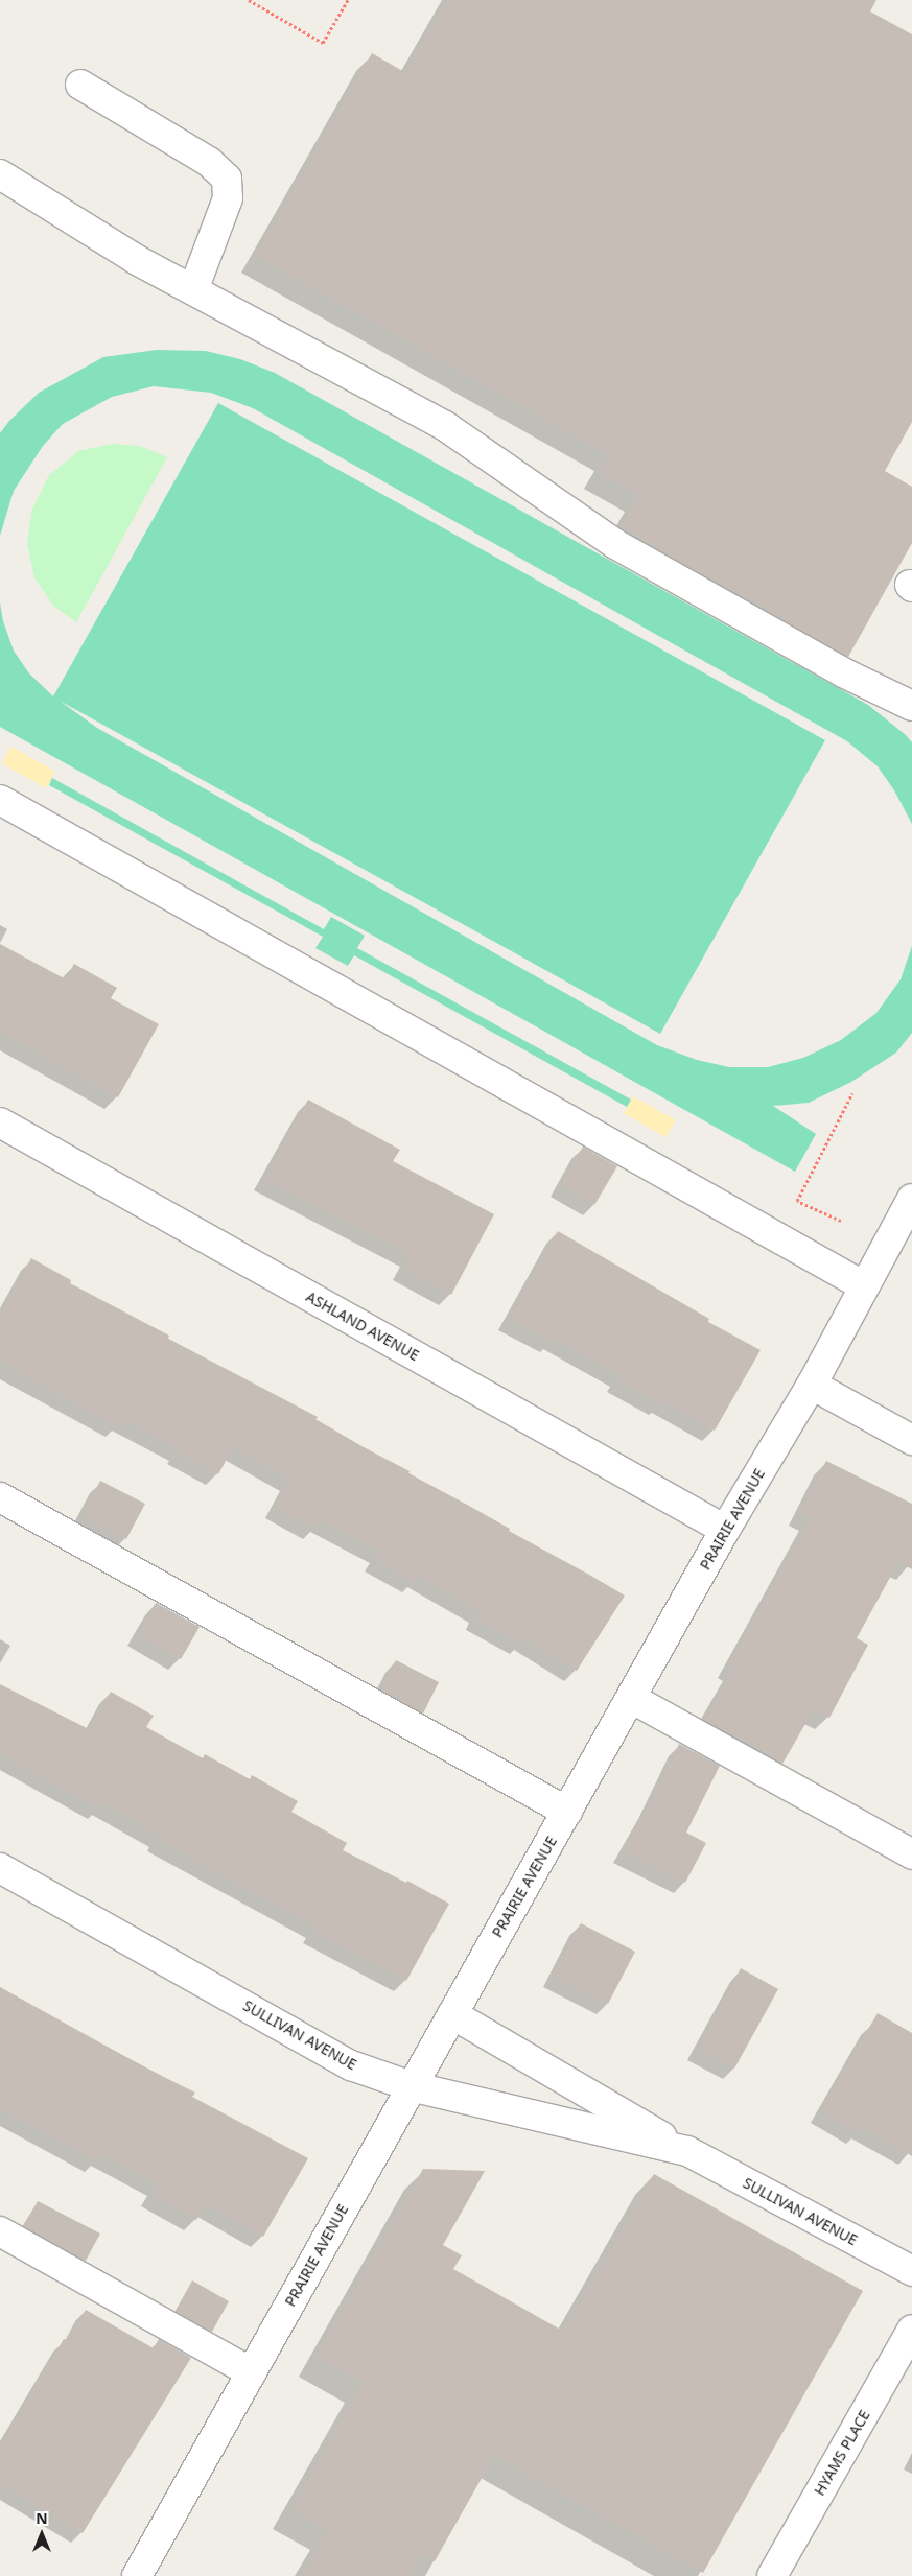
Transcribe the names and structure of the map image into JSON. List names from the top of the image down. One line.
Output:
{"streets":{"street":["ASHLAND AVENUE","PRAIRIE AVENUE","SULLIVAN AVENUE","HYAMS PLACE"]},"crossings":[["ASHLAND AVENUE","PRAIRIE AVENUE"],["PRAIRIE AVENUE","SULLIVAN AVENUE"]],"north":"top"}
